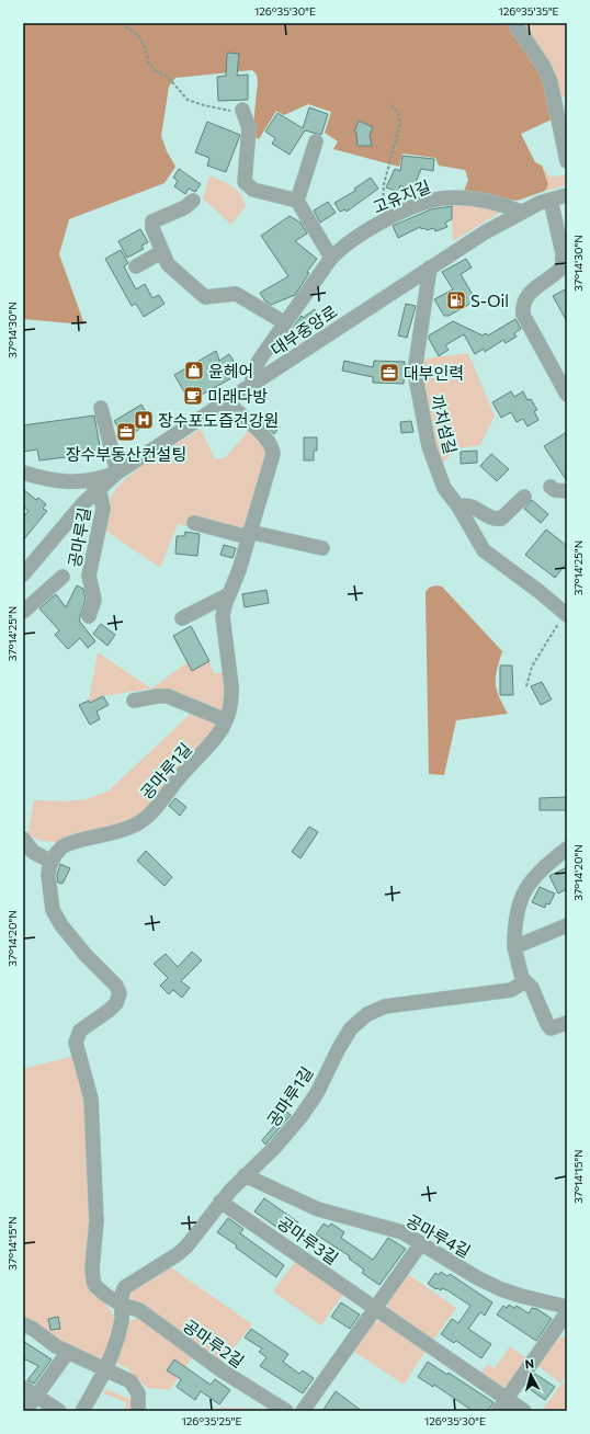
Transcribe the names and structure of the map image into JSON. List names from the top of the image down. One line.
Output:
{"streets":{"street":["고유지길","대부중앙로","까치섬길","공마루길","공마루1길","공마루4길","공마루3길","공마루2길"]},"crossings":[["고유지길","대부중앙로"],["대부중앙로","까치섬길"],["대부중앙로","공마루길"],["대부중앙로","공마루1길"],["공마루1길","공마루4길"],["공마루1길","공마루3길"],["공마루1길","공마루2길"]],"places":{"fuel station":["S-Oil"],"shop":["윤헤어"],"office":["대부인력","장수부동산컨설팅"],"cafe":["미래다방"],"hospital":["장수포도즙건강원"]},"north":"top","coordinates":["126°35'30\"E","126°35'35\"E","37°14'30\"N","37°14'25\"N","37°14'20\"N","37°14'15\"N","126°35'25\"E"]}
